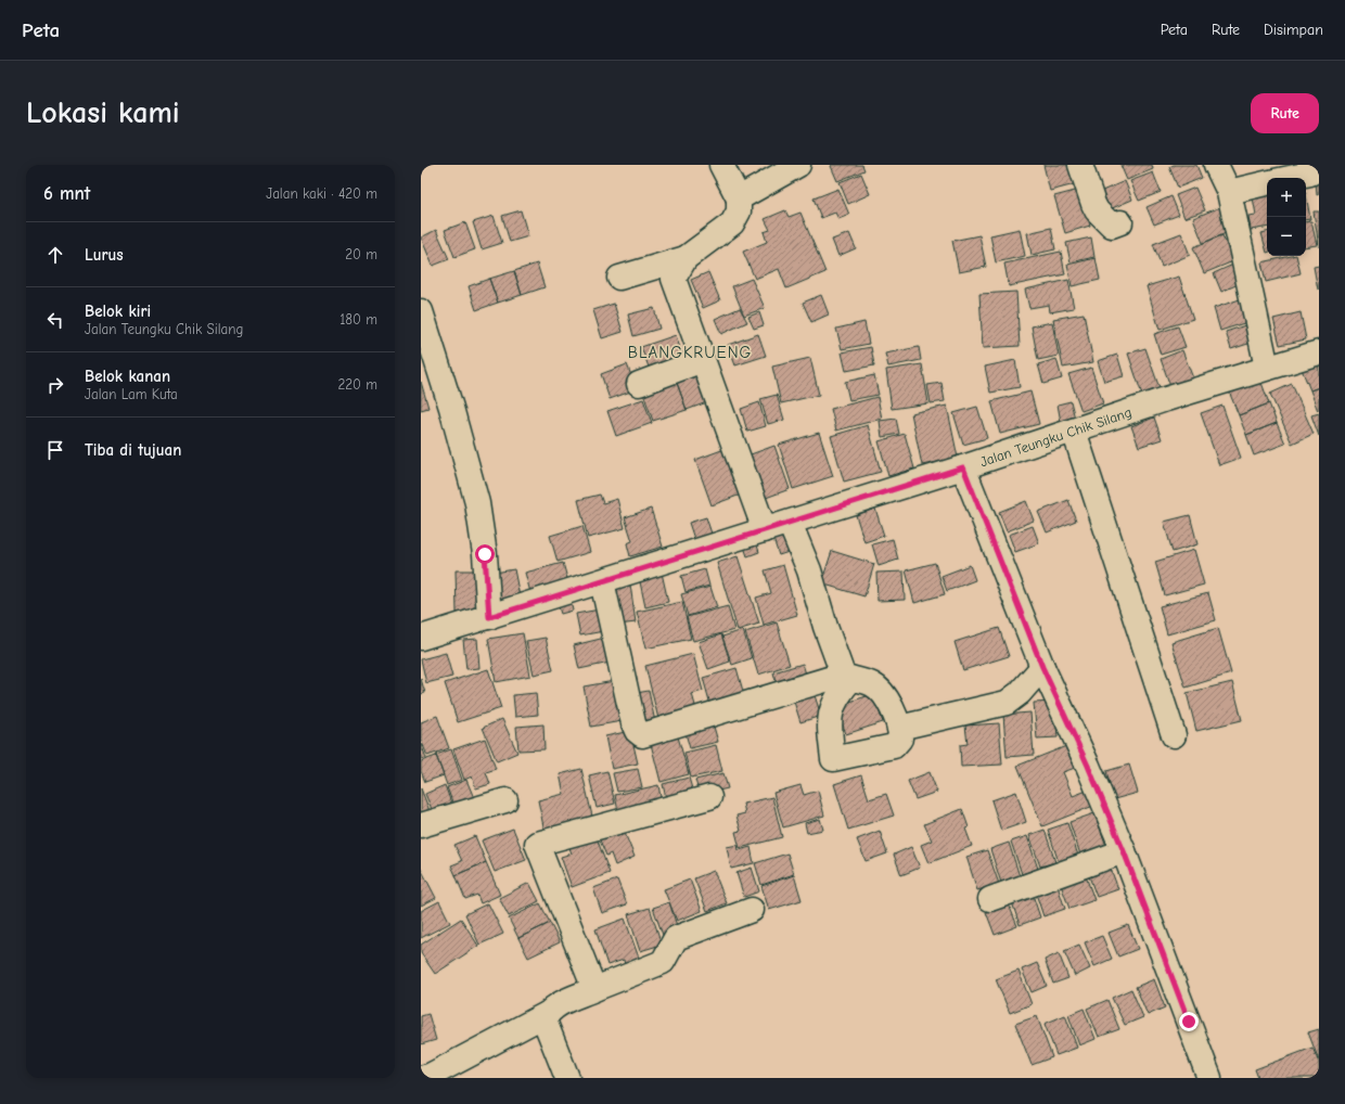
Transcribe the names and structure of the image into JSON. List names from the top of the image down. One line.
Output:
{"streets":{"street":["Jalan Teungku Chik Silang"]},"districts":["BLANGKRUENG"],"page":{"header":"Peta","nav":["Peta","Rute","Disimpan"],"buttons":"Rute","title":"Lokasi kami","heading":["6 mnt","Jalan kaki · 420 m"],"map_buttons":["+","−"],"list":[["Lurus","20 m"],["Belok kiri","Jalan Teungku Chik Silang","180 m"],["Belok kanan","Jalan Lam Kuta","220 m"],"Tiba di tujuan"]}}
